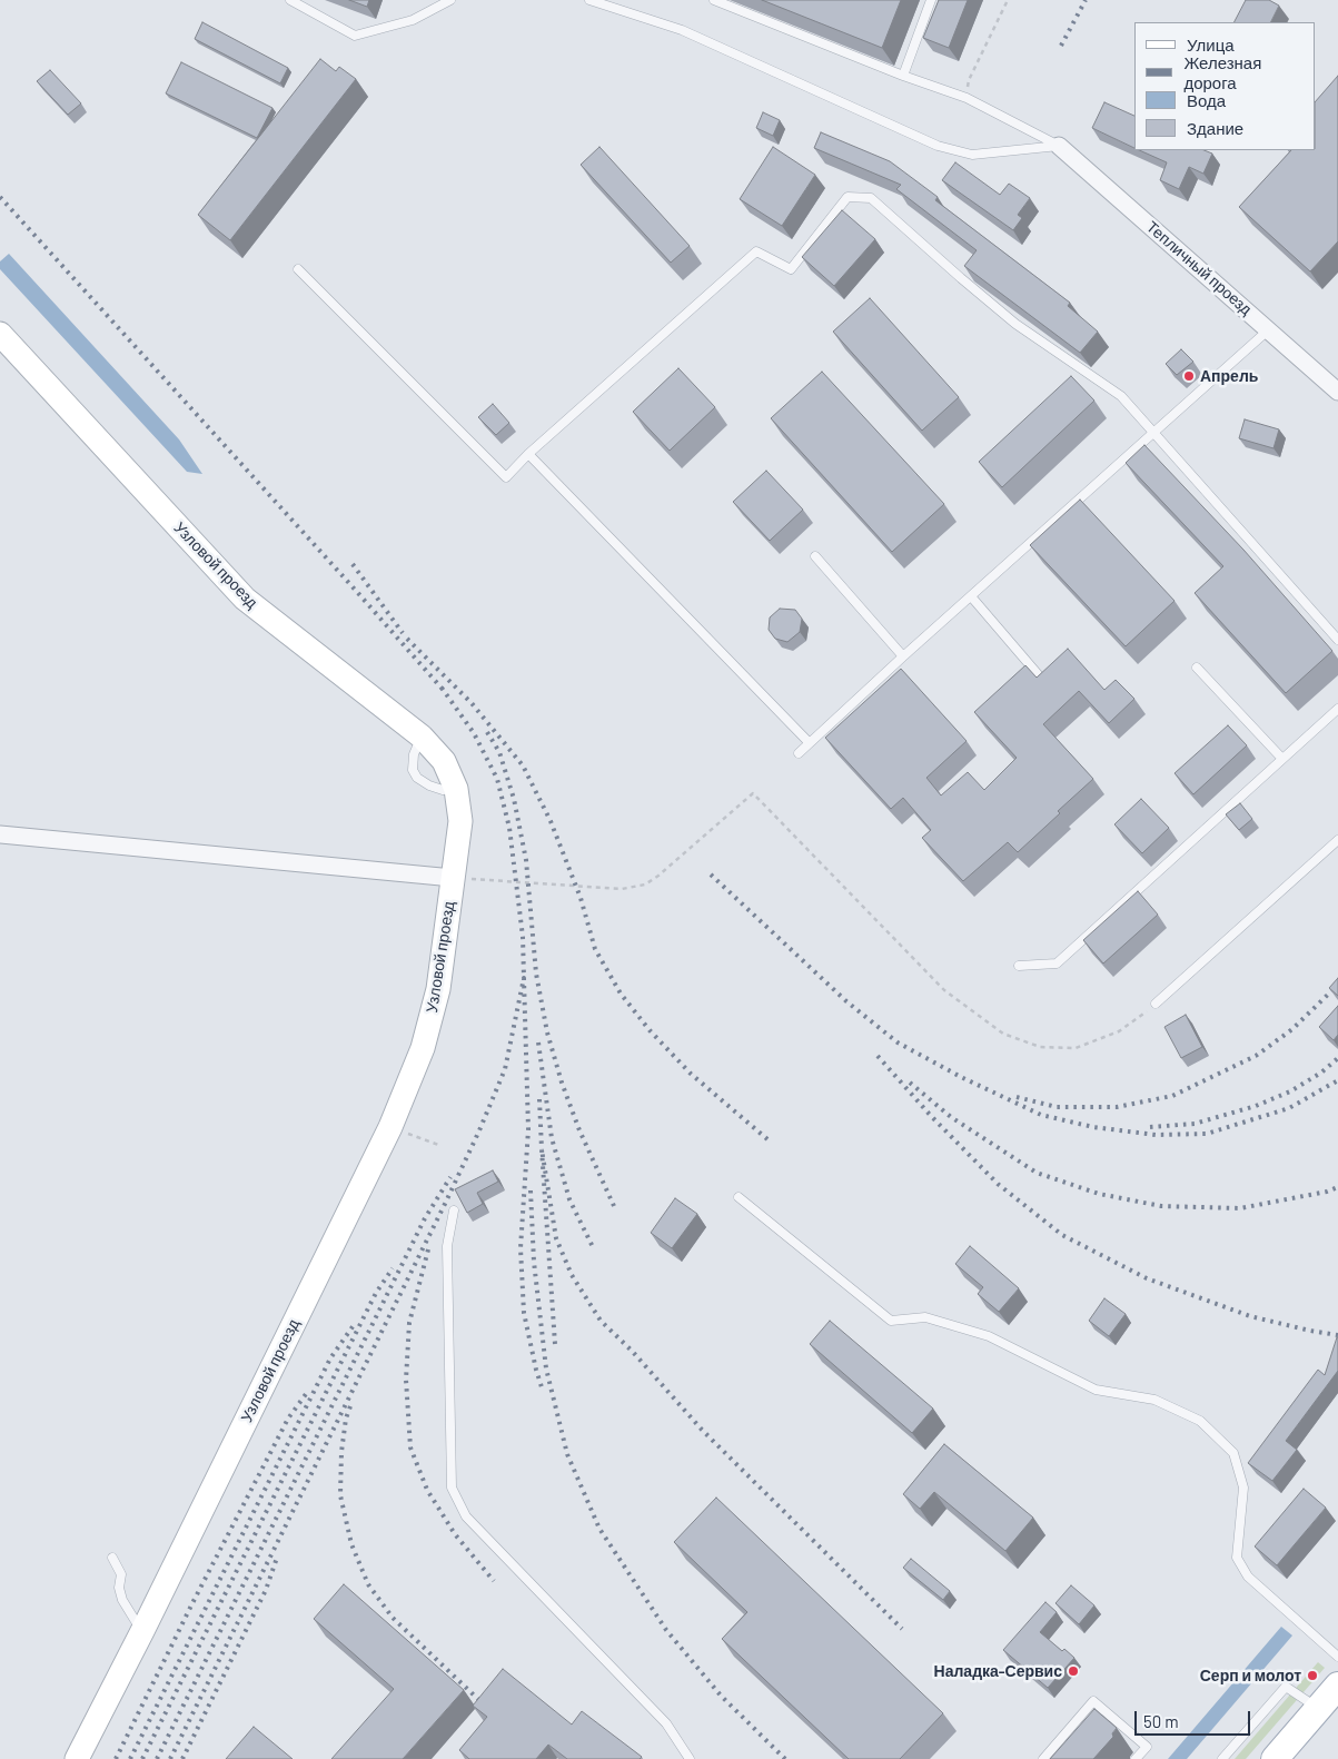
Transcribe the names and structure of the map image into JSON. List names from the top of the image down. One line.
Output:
{"streets":{"street":["Тепличный проезд","Узловой проезд"]},"places":["Апрель","Наладка-Сервис","Серп и молот"],"legend":["Улица","Железная дорога","Вода","Здание"],"scale_bar":"50 m"}
